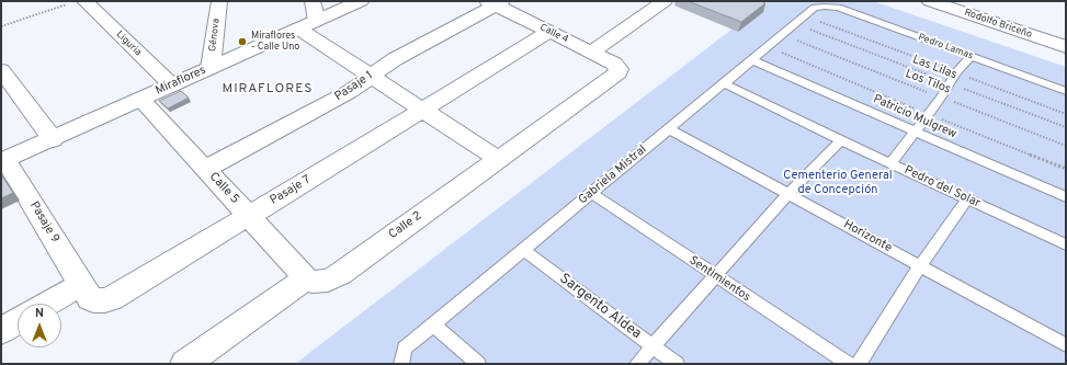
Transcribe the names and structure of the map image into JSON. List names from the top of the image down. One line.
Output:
{"streets":{"street":["Rodolfo Briceño","Calle 4","Génova","Liguria","Miraflores","Pasaje 1","Calle 5","Pasaje 7","Pasaje 9","Calle 2"],"lane":["Pedro Lamas","Patricio Mulgrew","Gabriela Mistral","Pedro del Solar","Horizonte","Sentimientos","Sargento Aldea"],"path":["Las Lilas","Los Tilos"]},"crossings":[["Calle 4","Pasaje 1"],["Calle 4","Pasaje 7"],["Calle 4","Calle 2"],["Génova","Miraflores"],["Liguria","Miraflores"],["Pedro Lamas","Gabriela Mistral"],["Las Lilas","Gabriela Mistral"],["Miraflores","Calle 5"],["Miraflores","Pasaje 9"],["Los Tilos","Gabriela Mistral"],["Pasaje 1","Calle 5"],["Patricio Mulgrew","Gabriela Mistral"],["Gabriela Mistral","Pedro del Solar"],["Gabriela Mistral","Horizonte"],["Gabriela Mistral","Sentimientos"],["Gabriela Mistral","Sargento Aldea"],["Calle 5","Pasaje 7"],["Calle 5","Calle 2"],["Pasaje 7","Pasaje 9"]],"districts":["MIRAFLORES"],"parks":["Cementerio General de Concepción"],"places":["Miraflores - Calle Uno"],"north":"top"}
